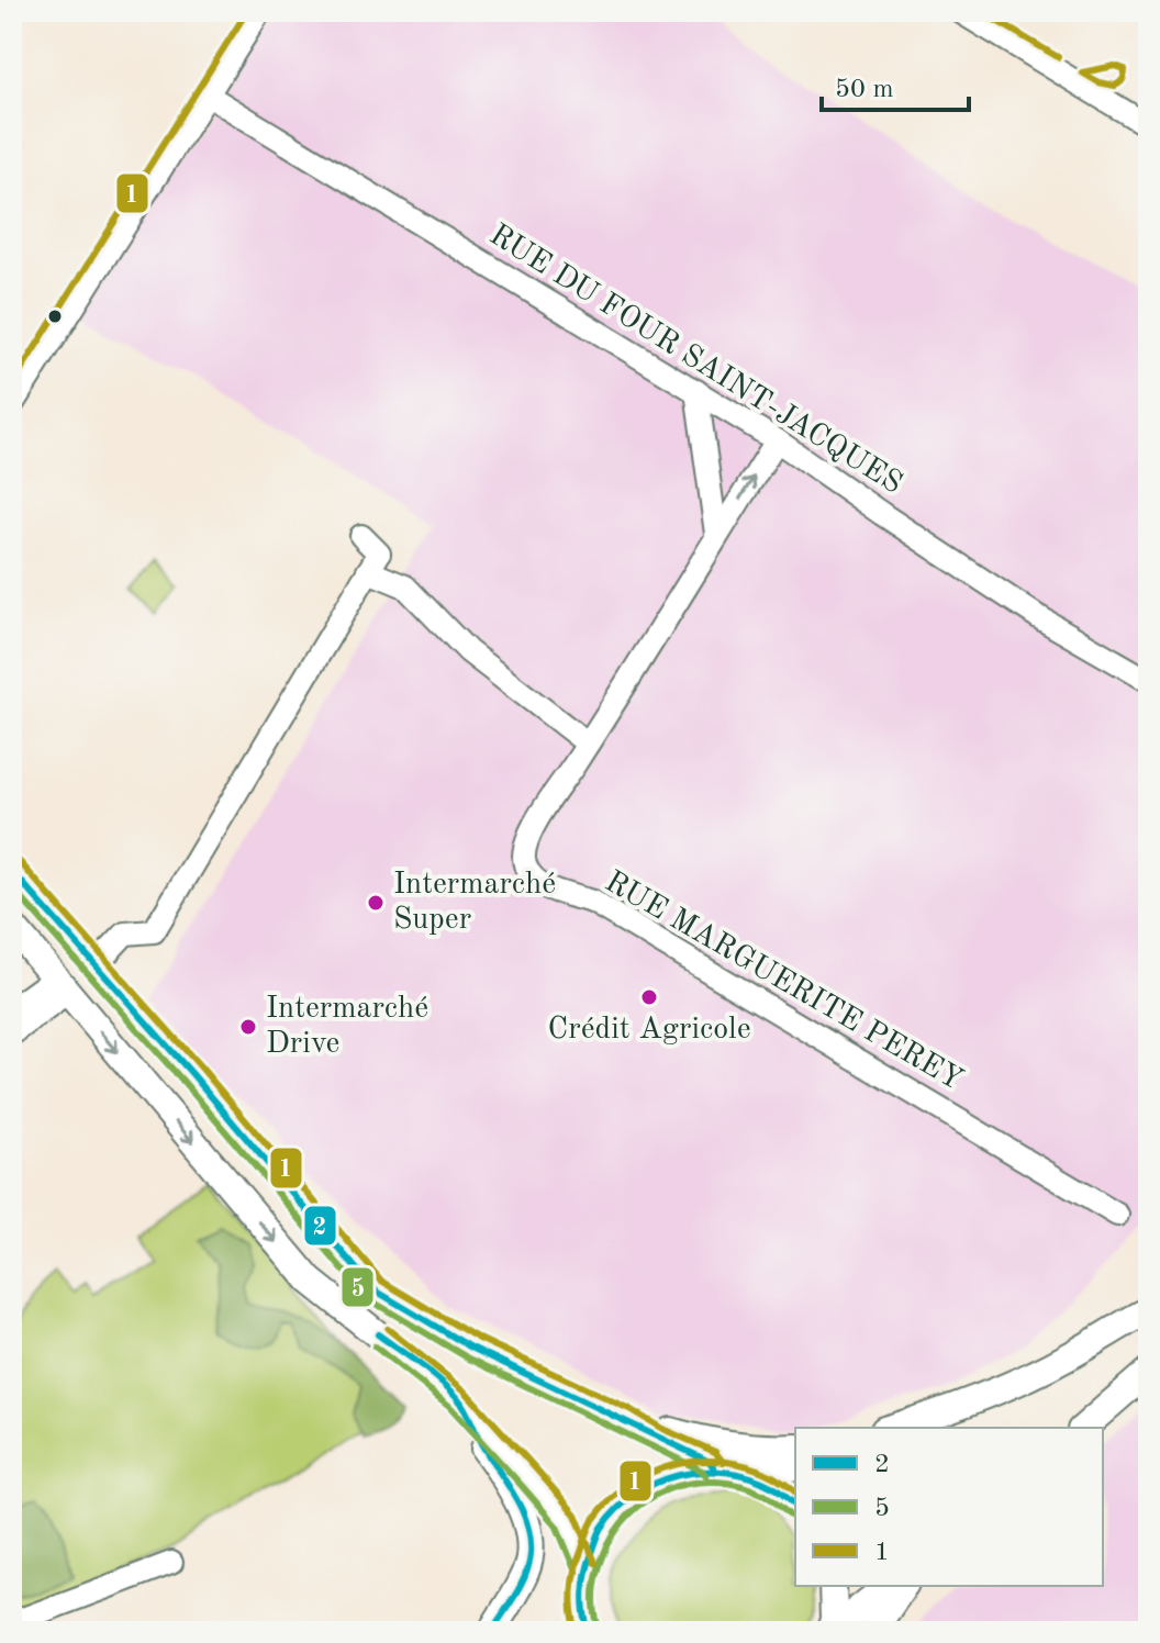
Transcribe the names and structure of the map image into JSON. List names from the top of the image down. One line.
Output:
{"streets":{"street":["RUE DU FOUR SAINT-JACQUES","RUE MARGUERITE PEREY"]},"crossings":[["RUE DU FOUR SAINT-JACQUES","RUE MARGUERITE PEREY"]],"places":["Intermarché Super","Crédit Agricole","Intermarché Drive"],"lines":["transit line 1","transit line 2","transit line 5"],"legend":["2","5","1"],"scale_bar":"50 m"}
